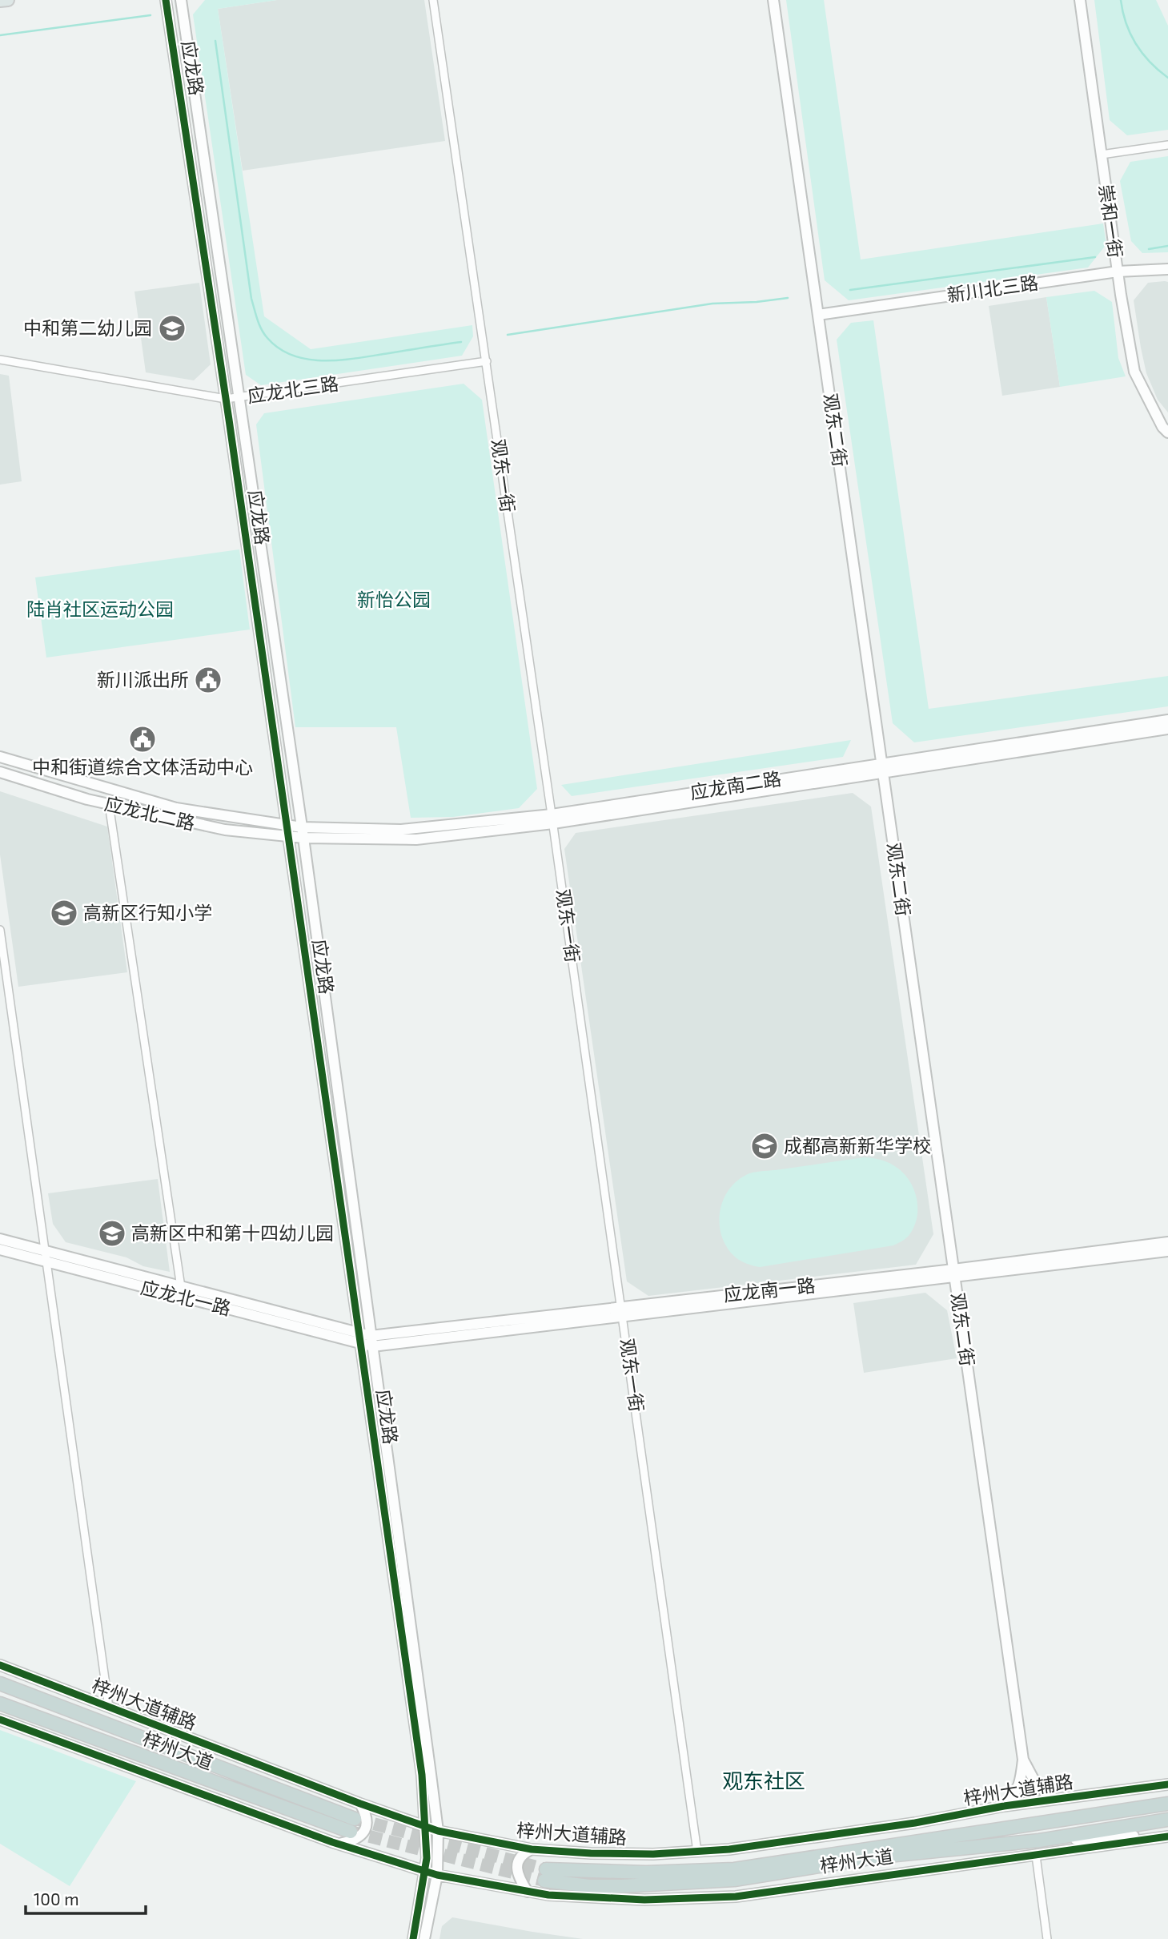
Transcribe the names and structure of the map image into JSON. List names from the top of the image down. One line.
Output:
{"streets":{"highway":["梓州大道"],"street":["应龙路","崇和一街","新川北三路","应龙北三路","观东二街","观东一街","应龙南二路","应龙北二路","应龙南一路","应龙北一路","梓州大道辅路"]},"crossings":[["应龙路","应龙北三路"],["应龙路","应龙南二路"],["应龙路","应龙北二路"],["应龙路","应龙南一路"],["应龙路","应龙北一路"],["应龙路","梓州大道辅路"],["崇和一街","新川北三路"],["新川北三路","观东二街"],["应龙北三路","观东一街"],["观东二街","应龙南二路"],["观东二街","应龙南一路"],["观东二街","梓州大道辅路"],["观东一街","应龙南二路"],["观东一街","应龙南一路"],["观东一街","梓州大道辅路"],["应龙南二路","应龙北二路"],["应龙南一路","应龙北一路"]],"districts":["观东社区"],"parks":["新怡公园","陆肖社区运动公园"],"places":{"school or university":["中和第二幼儿园","高新区行知小学","成都高新新华学校","高新区中和第十四幼儿园"],"public building":["新川派出所","中和街道综合文体活动中心"]},"scale_bar":"100 m"}
